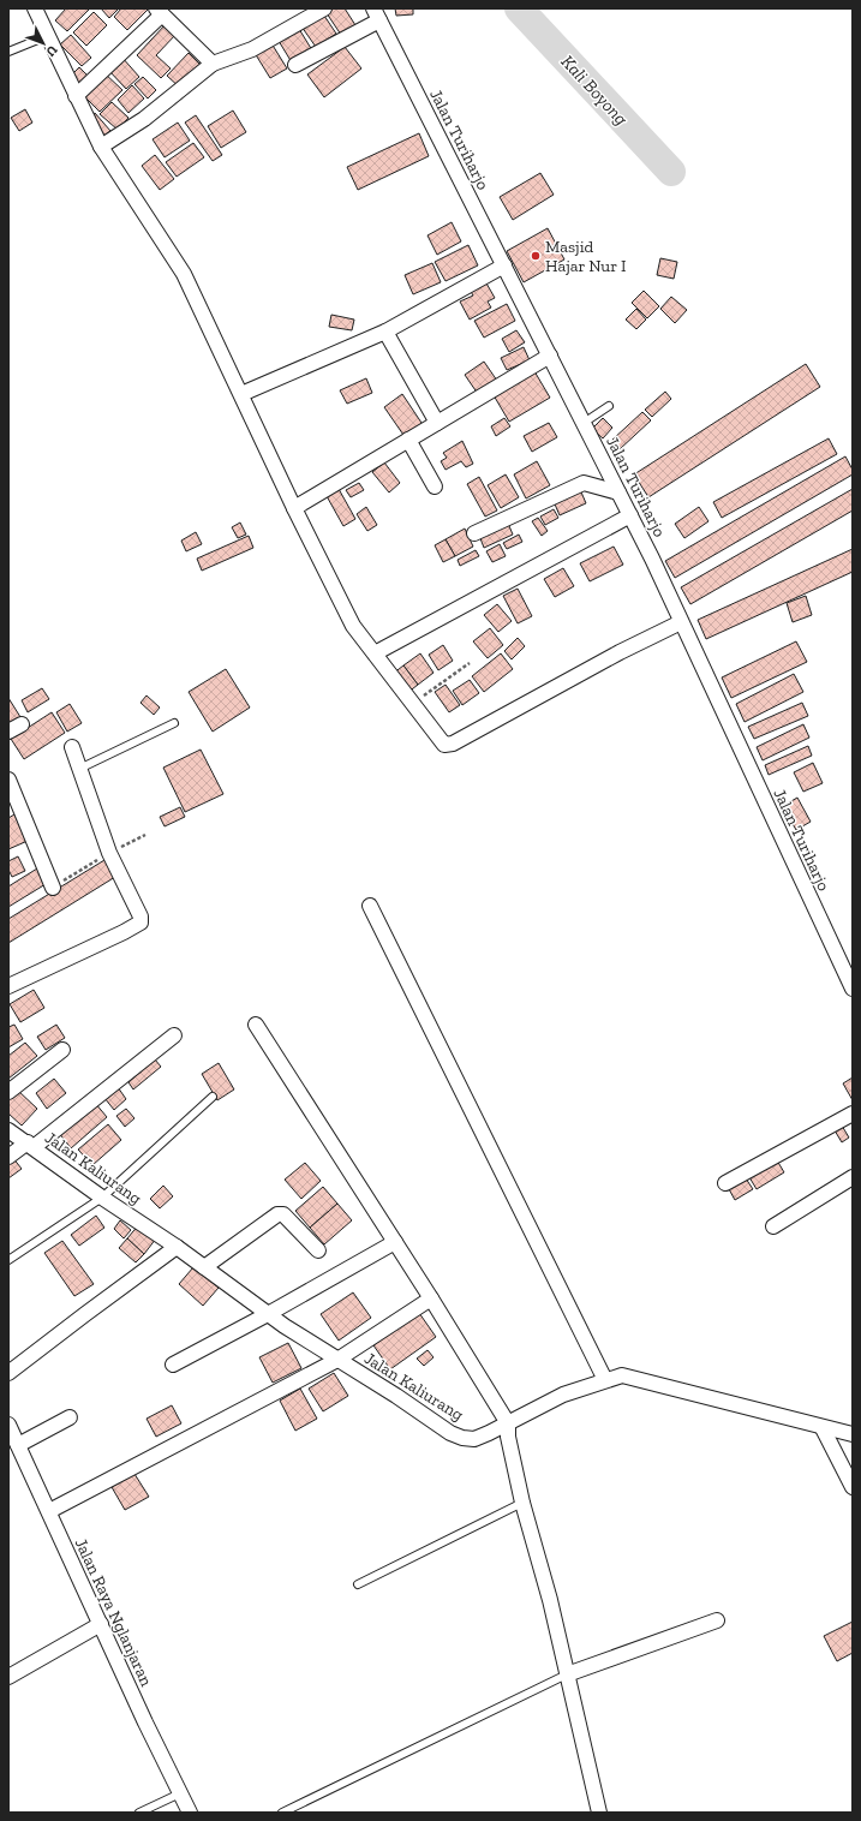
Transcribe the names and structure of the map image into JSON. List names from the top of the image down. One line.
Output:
{"streets":{"street":["Jalan Turiharjo","Jalan Kaliurang","Jalan Raya Nglanjaran"]},"water":["Kali Boyong"],"places":["Masjid Hajar Nur I"],"north":"bottom right"}
